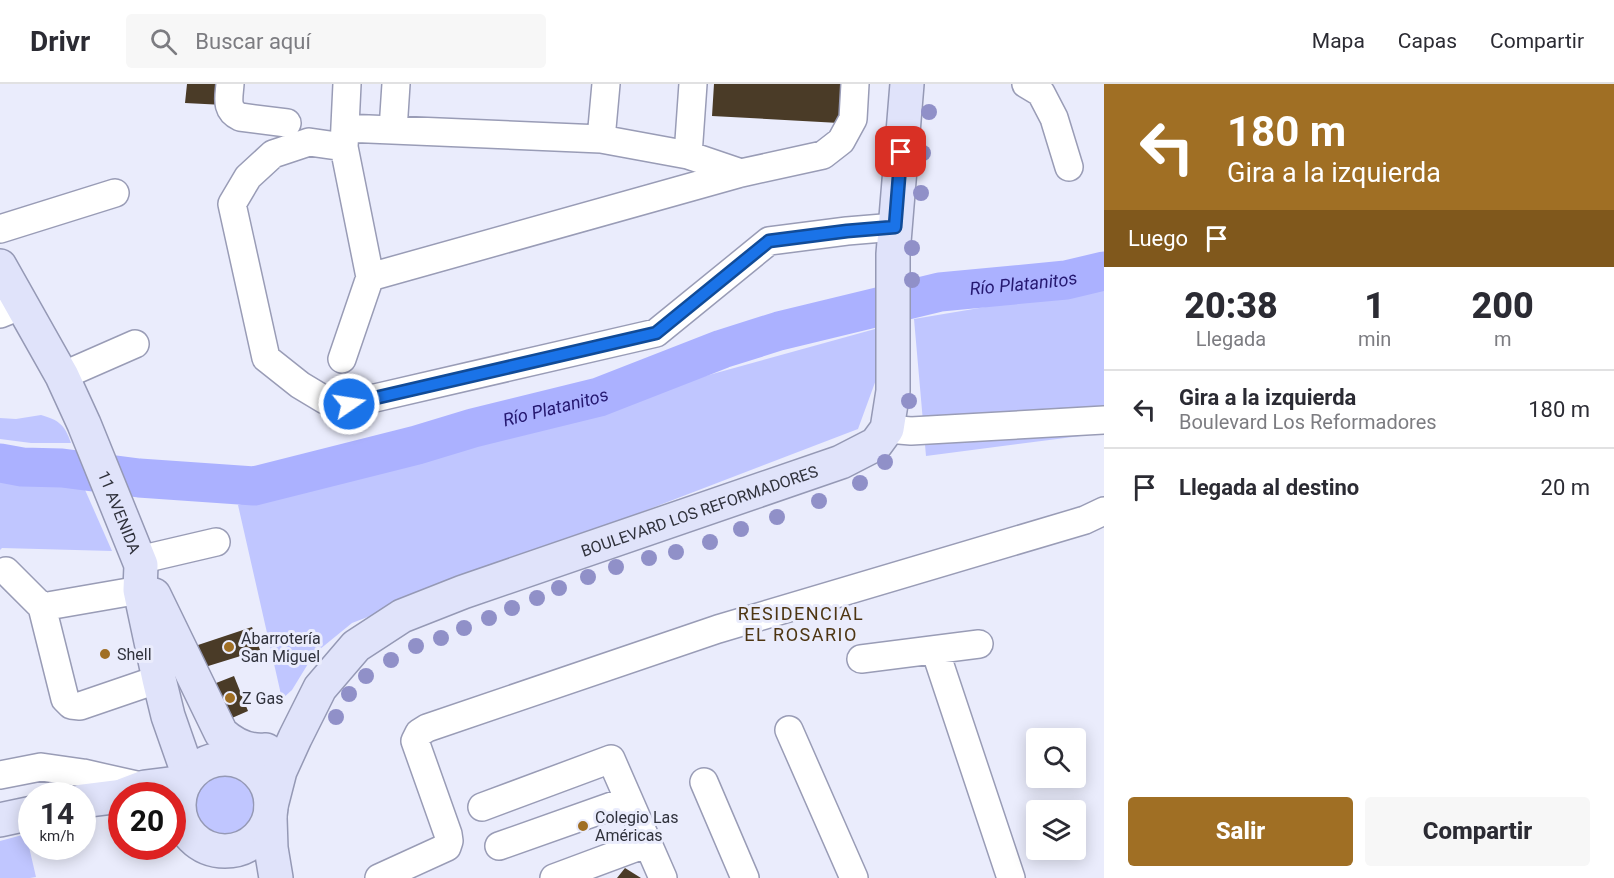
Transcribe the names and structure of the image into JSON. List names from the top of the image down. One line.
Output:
{"streets":{"main road":["BOULEVARD LOS REFORMADORES","11 AVENIDA"]},"crossings":[["BOULEVARD LOS REFORMADORES","11 AVENIDA"]],"districts":["RESIDENCIAL EL ROSARIO"],"water":["Río Platanitos"],"places":["Abarrotería San Miguel","Shell","Z Gas","Colegio Las Américas"],"page":{"header":"Drivr","search":"Buscar aquí","nav":["Mapa","Capas","Compartir"],"turn":["180 m","Gira a la izquierda"],"then":"Luego","eta":["20:38","Llegada","1","min","200","m"],"list":[{"name":"Gira a la izquierda","note":"Boulevard Los Reformadores","value":"180 m"},{"name":"Llegada al destino","value":"20 m"}],"speed":"14 km/h","limit":"20","buttons":["Salir","Compartir"]}}
